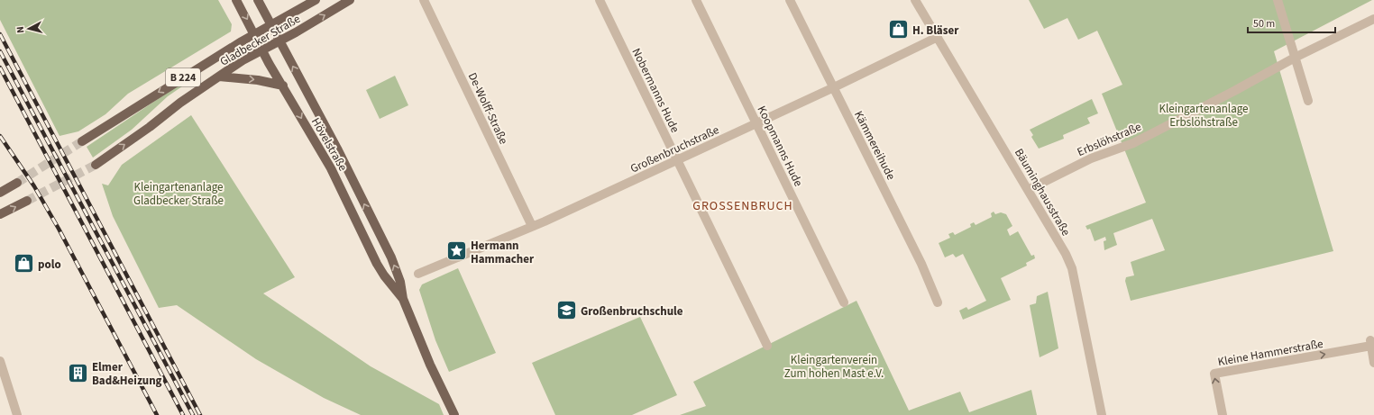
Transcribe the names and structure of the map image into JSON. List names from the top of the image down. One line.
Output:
{"streets":{"main road":["Gladbecker Straße","B 224","Hövelstraße"],"street":["Nobermanns Hude","De-Wolff-Straße","Erbslöhstraße","Kämmereihude","Koopmanns Hude","Großenbruchstraße","Bäuminghausstraße","Kleine Hammerstraße"]},"crossings":[["Gladbecker Straße","Hövelstraße"],["Nobermanns Hude","Großenbruchstraße"],["De-Wolff-Straße","Großenbruchstraße"],["Erbslöhstraße","Bäuminghausstraße"],["Kämmereihude","Großenbruchstraße"],["Koopmanns Hude","Großenbruchstraße"],["Großenbruchstraße","Bäuminghausstraße"]],"districts":["GROSSENBRUCH"],"parks":["Kleingartenanlage Erbslöhstraße","Kleingartenanlage Gladbecker Straße","Kleingartenverein Zum hohen Mast e.V."],"places":{"shop":["H. Bläser","polo"],"place":["Hermann Hammacher"],"school or university":["Großenbruchschule"],"building":["Elmer Bad&Heizung"]},"scale_bar":"50 m","north":"left"}
